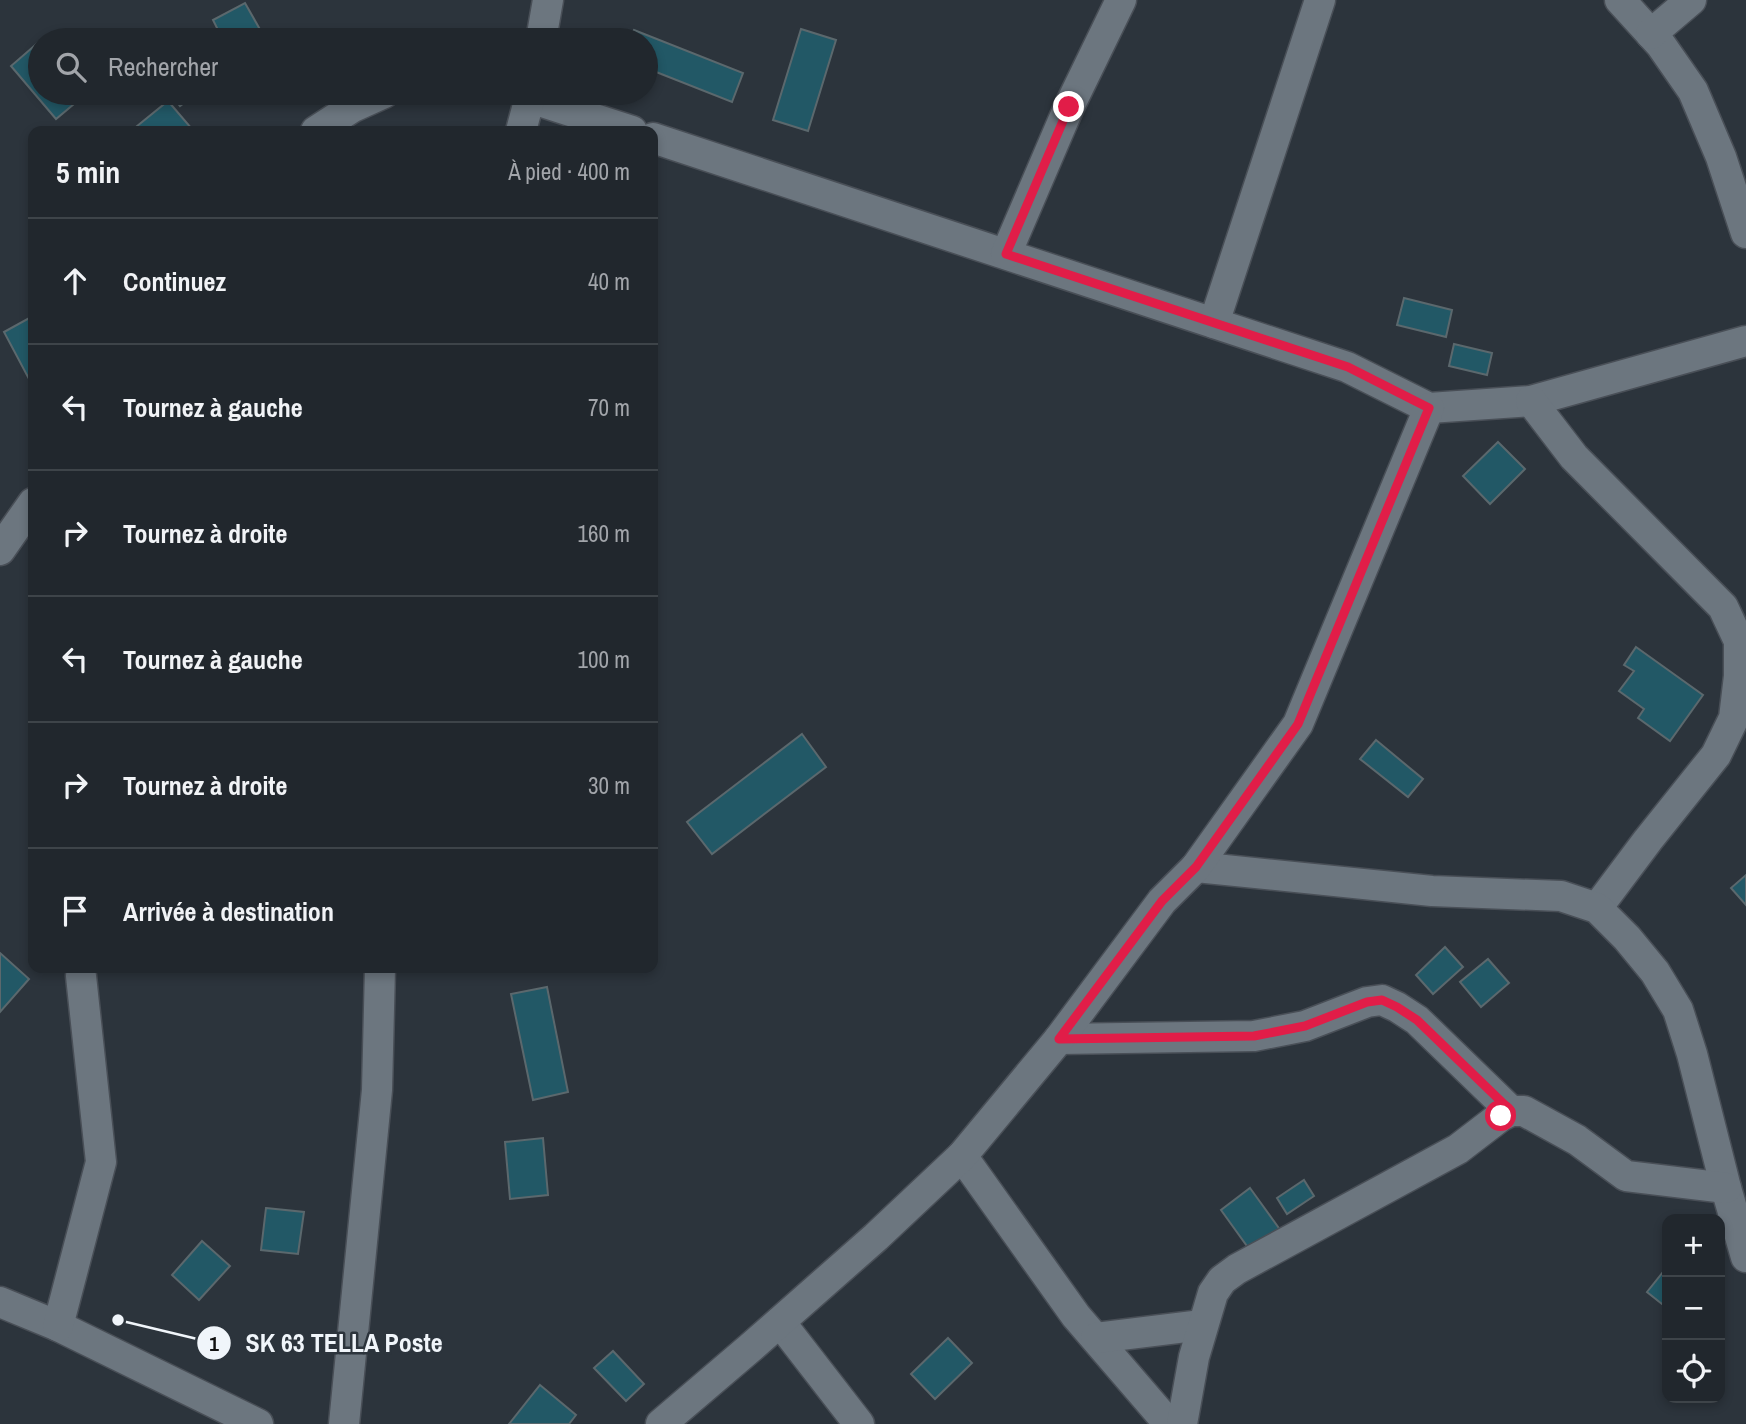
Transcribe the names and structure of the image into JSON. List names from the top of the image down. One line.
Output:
{"places":["SK 63 TELLA Poste"],"page":{"search":"Rechercher","heading":["5 min","À pied · 400 m"],"list":[["Continuez","40 m"],["Tournez à gauche","70 m"],["Tournez à droite","160 m"],["Tournez à gauche","100 m"],["Tournez à droite","30 m"],"Arrivée à destination"],"map_buttons":["+","−"]}}
